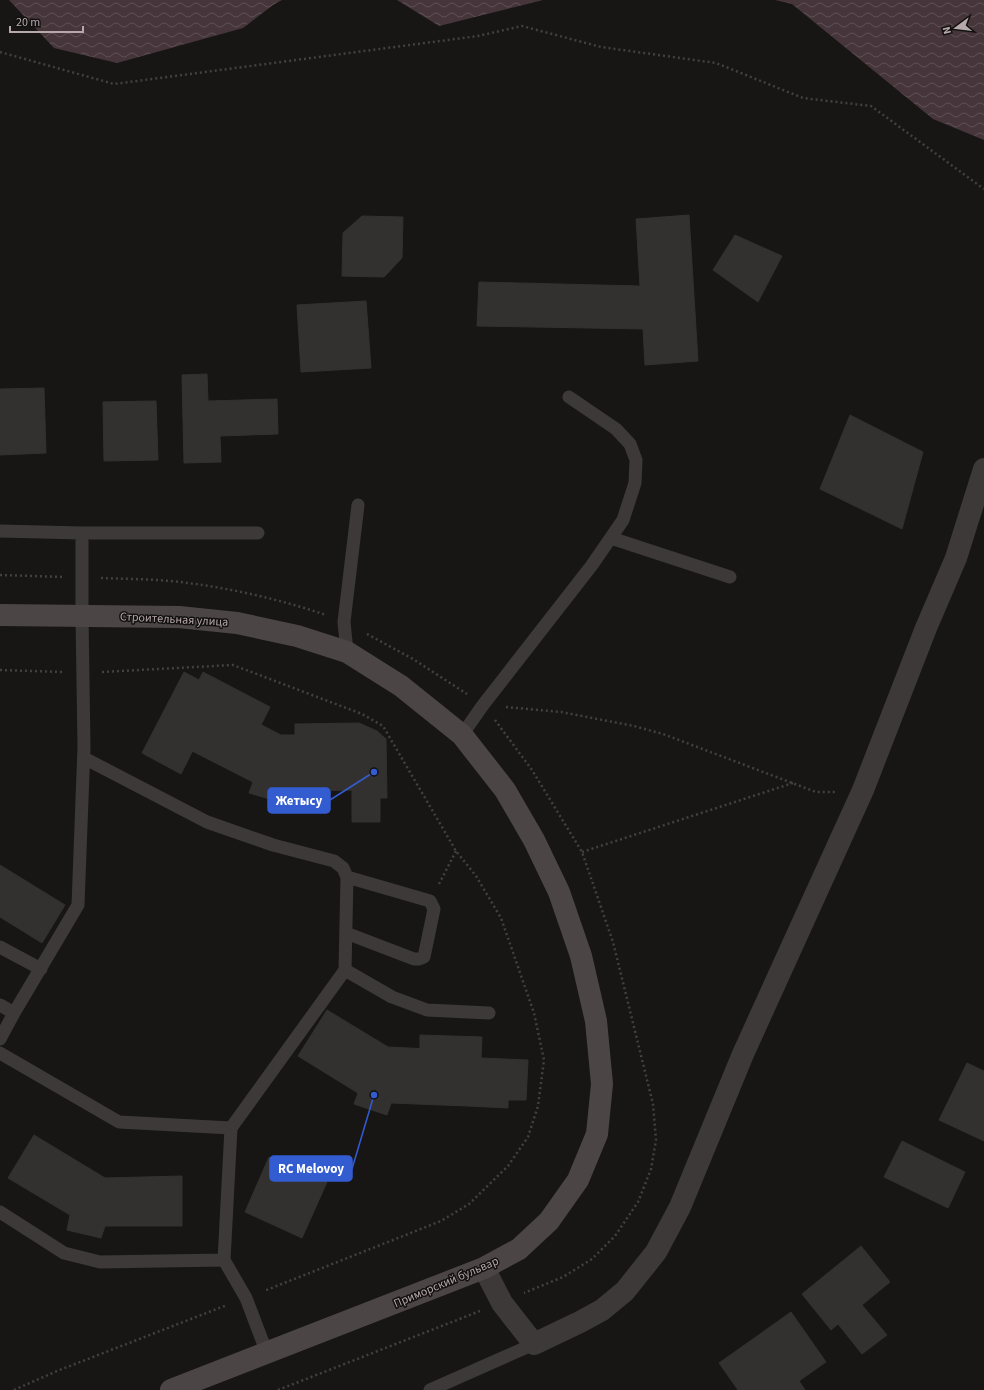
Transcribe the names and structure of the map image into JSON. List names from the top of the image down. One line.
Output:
{"streets":{"street":["Строительная улица","Приморский бульвар"]},"crossings":[["Строительная улица","Приморский бульвар"]],"places":["Жетысу","RC Melovoy"],"scale_bar":"20 m","north":"left"}
